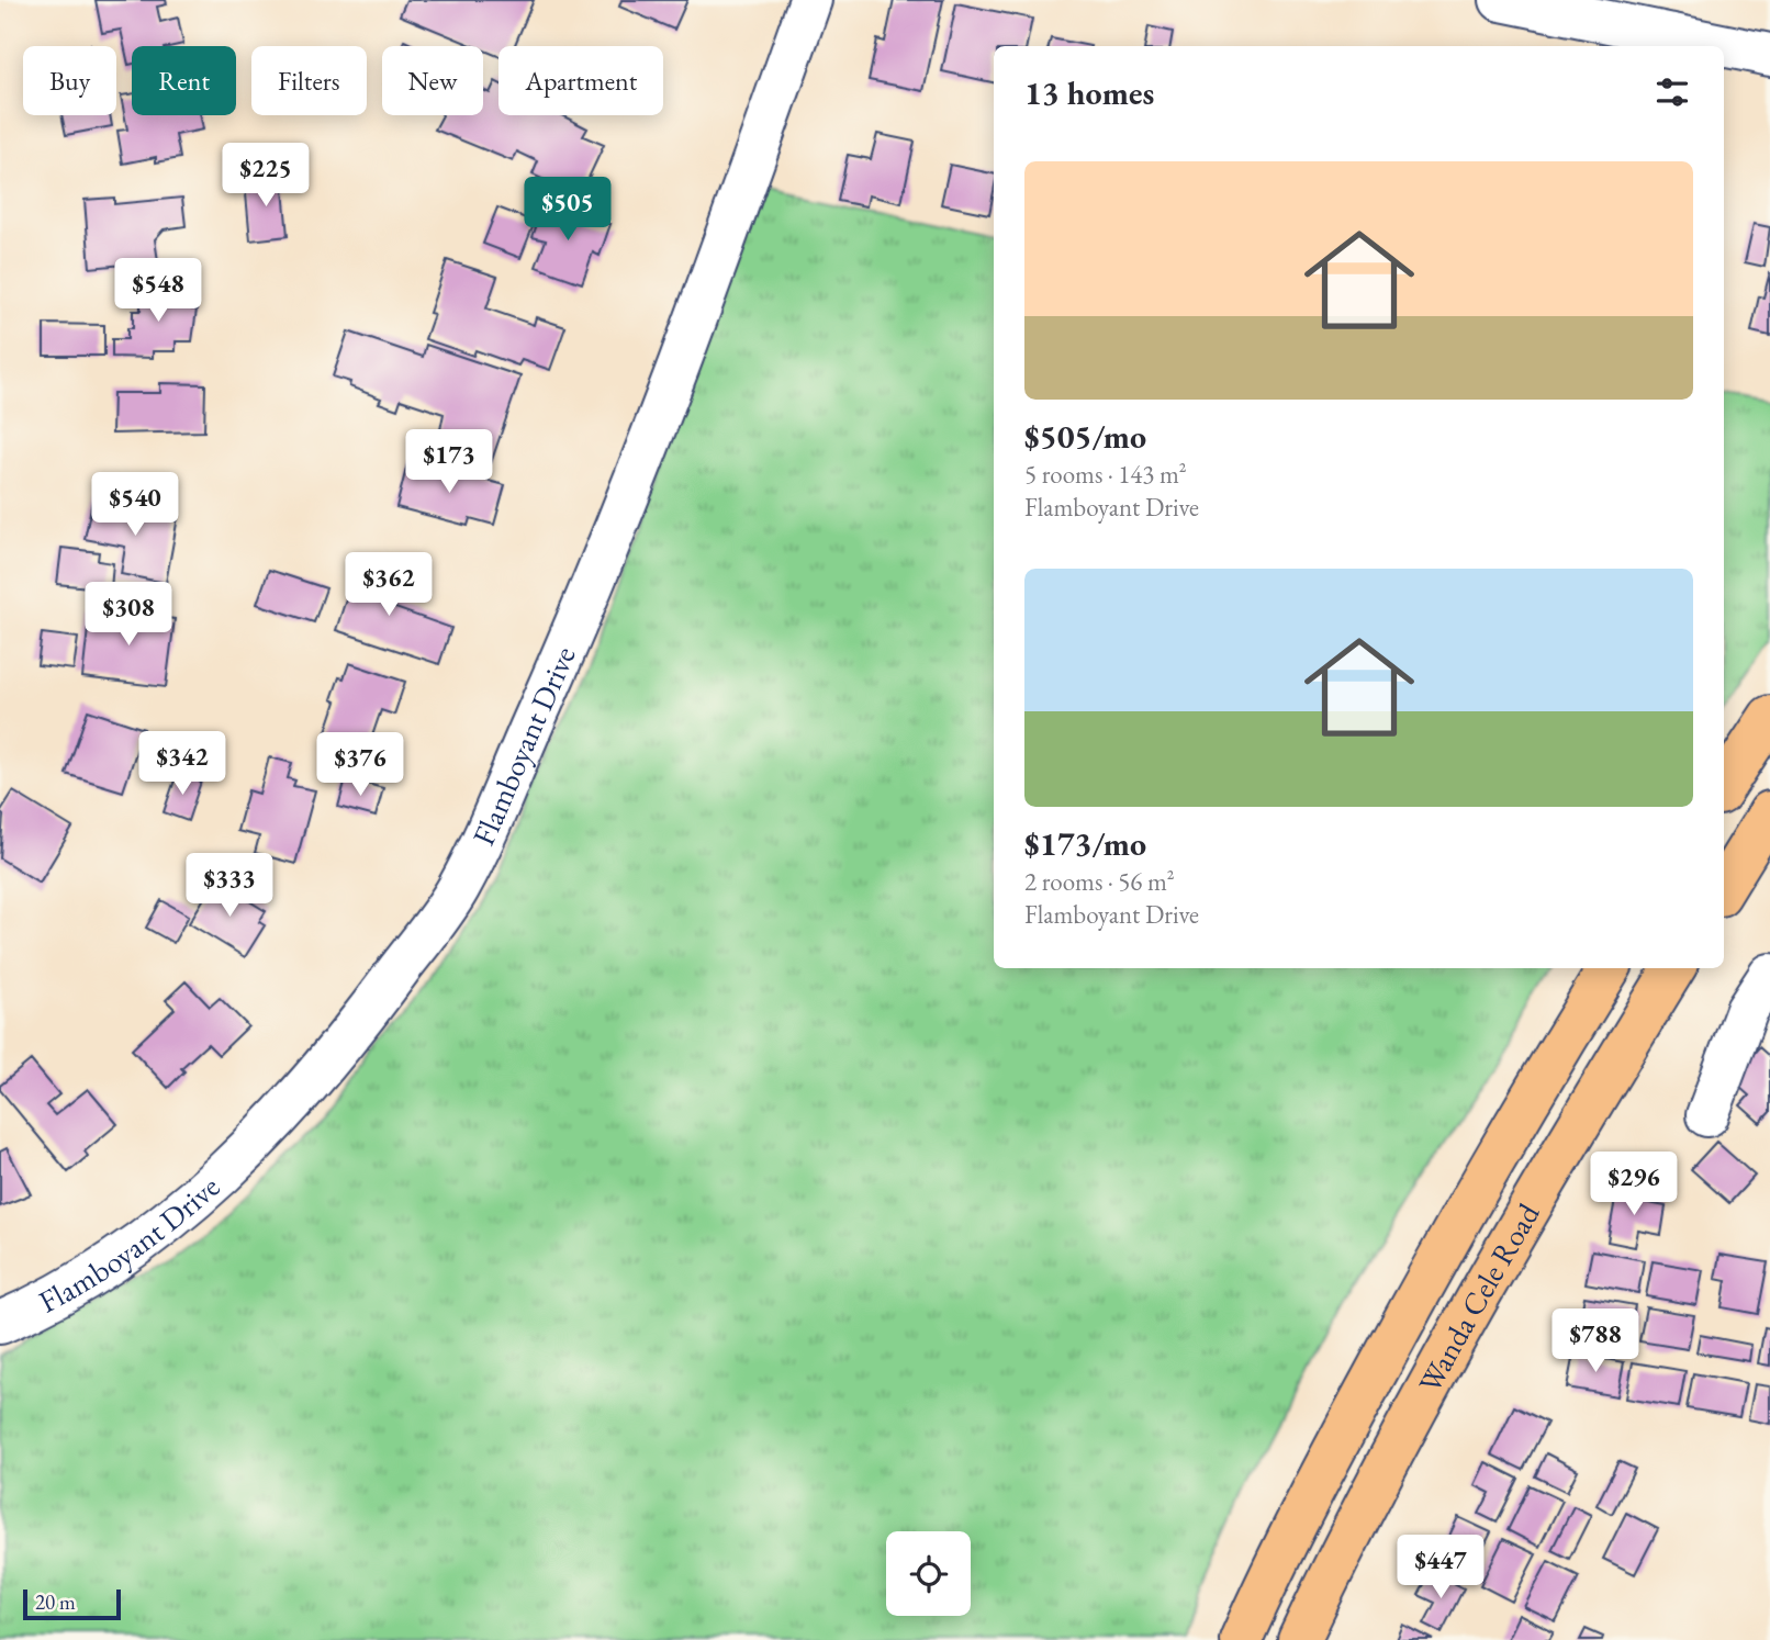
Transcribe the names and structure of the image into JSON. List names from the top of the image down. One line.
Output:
{"streets":{"main road":["Wanda Cele Road"],"street":["Flamboyant Drive"]},"scale_bar":"20 m","page":{"chip":["Buy","Rent","Filters","New","Apartment"],"heading":"13 homes","list":[{"name":"$505/mo","note":"5 rooms · 143 m² · Flamboyant Drive"},{"name":"$173/mo","note":"2 rooms · 56 m² · Flamboyant Drive"}],"price":["$225","$505","$548","$173","$540","$362","$308","$342","$376","$333","$296","$788","$447"],"scale":"20 m"}}
